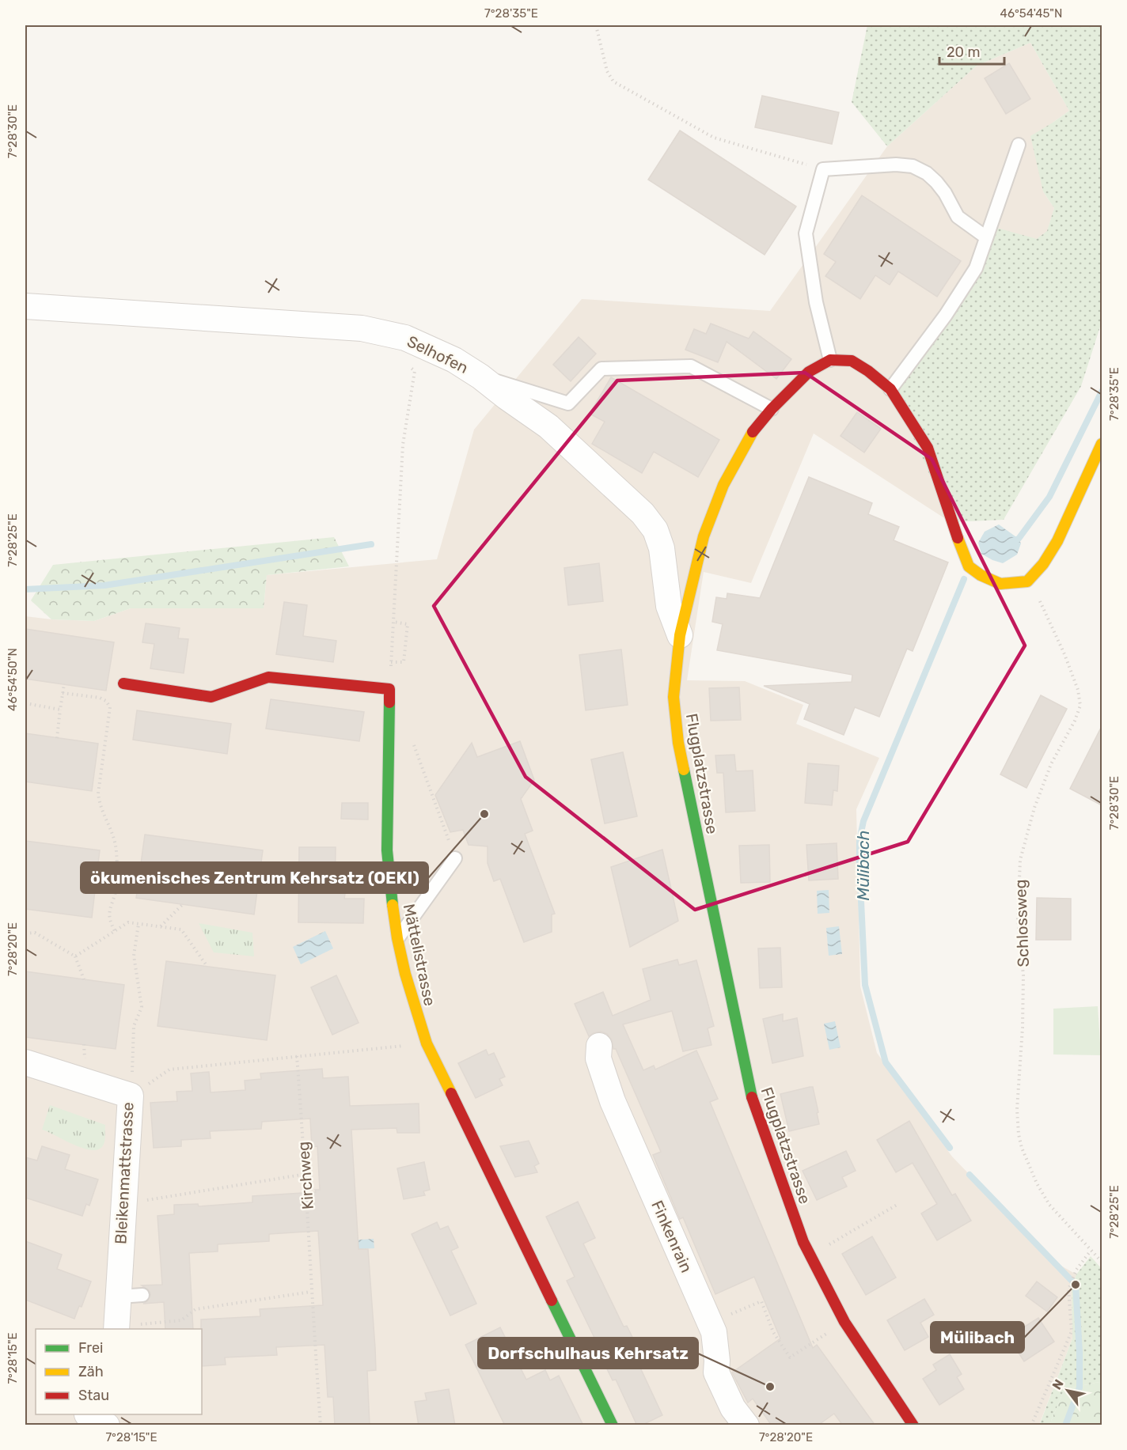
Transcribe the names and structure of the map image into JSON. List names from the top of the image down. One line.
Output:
{"streets":{"street":["Selhofen","Flugplatzstrasse","Mättelistrasse","Bleikenmattstrasse","Finkenrain"],"path":["Schlossweg","Kirchweg"]},"crossings":[["Selhofen","Flugplatzstrasse"]],"water":["Mülibach"],"places":["ökumenisches Zentrum Kehrsatz (OEKI)","Mülibach","Dorfschulhaus Kehrsatz"],"legend":["Frei","Zäh","Stau"],"scale_bar":"20 m","north":"top left","coordinates":["7°28'35\"E","46°54'45\"N","7°28'30\"E","7°28'25\"E","46°54'50\"N","7°28'20\"E","7°28'15\"E"]}
